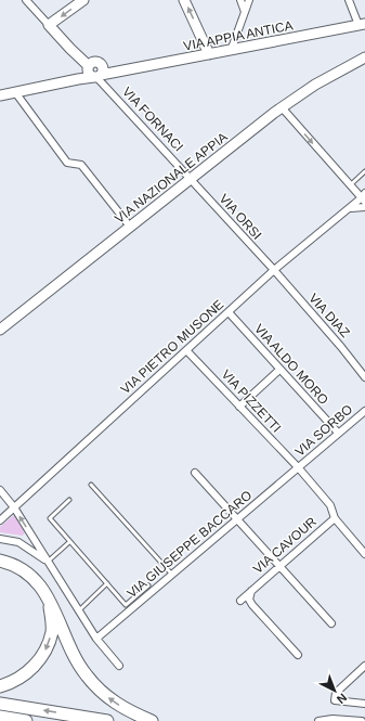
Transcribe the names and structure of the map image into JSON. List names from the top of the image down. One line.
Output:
{"streets":{"street":["VIA APPIA ANTICA","VIA FORNACI","VIA NAZIONALE APPIA","VIA ORSI","VIA DIAZ","VIA PIETRO MUSONE","VIA ALDO MORO","VIA PIZZETTI","VIA SORBO","VIA GIUSEPPE BACCARO","VIA CAVOUR"]},"crossings":[["VIA APPIA ANTICA","VIA FORNACI"],["VIA FORNACI","VIA NAZIONALE APPIA"],["VIA FORNACI","VIA ORSI"],["VIA NAZIONALE APPIA","VIA ORSI"],["VIA ORSI","VIA DIAZ"],["VIA ORSI","VIA PIETRO MUSONE"],["VIA DIAZ","VIA PIETRO MUSONE"],["VIA PIETRO MUSONE","VIA ALDO MORO"],["VIA PIETRO MUSONE","VIA PIZZETTI"],["VIA ALDO MORO","VIA SORBO"],["VIA PIZZETTI","VIA SORBO"],["VIA PIZZETTI","VIA GIUSEPPE BACCARO"],["VIA PIZZETTI","VIA CAVOUR"],["VIA SORBO","VIA GIUSEPPE BACCARO"]],"north":"bottom right"}
